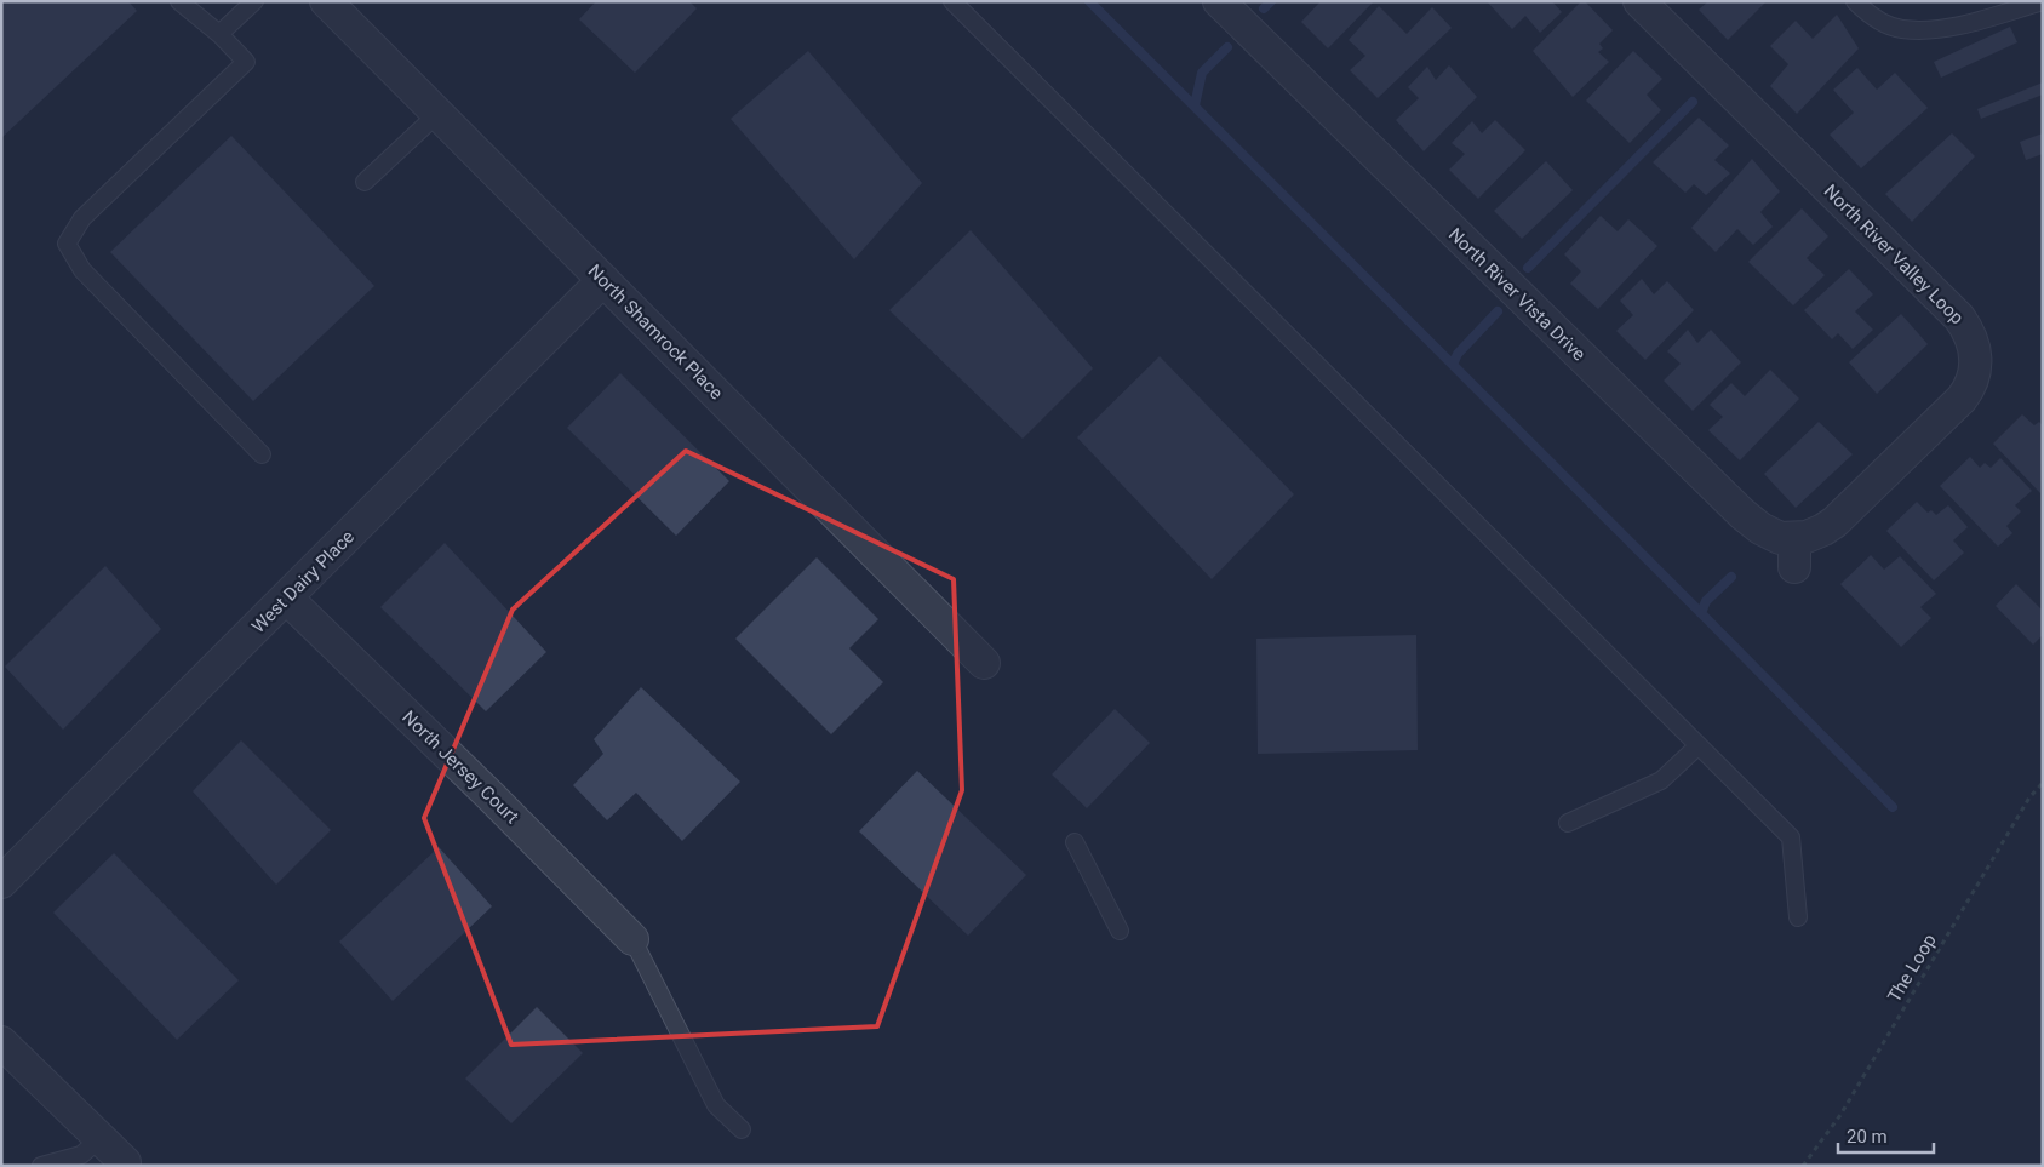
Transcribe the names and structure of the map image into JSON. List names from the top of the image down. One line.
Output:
{"streets":{"street":["North River Valley Loop","North River Vista Drive","North Shamrock Place","West Dairy Place","North Jersey Court"],"path":["The Loop"]},"crossings":[["North River Valley Loop","North River Vista Drive"],["North Shamrock Place","West Dairy Place"],["West Dairy Place","North Jersey Court"]],"scale_bar":"20 m"}
